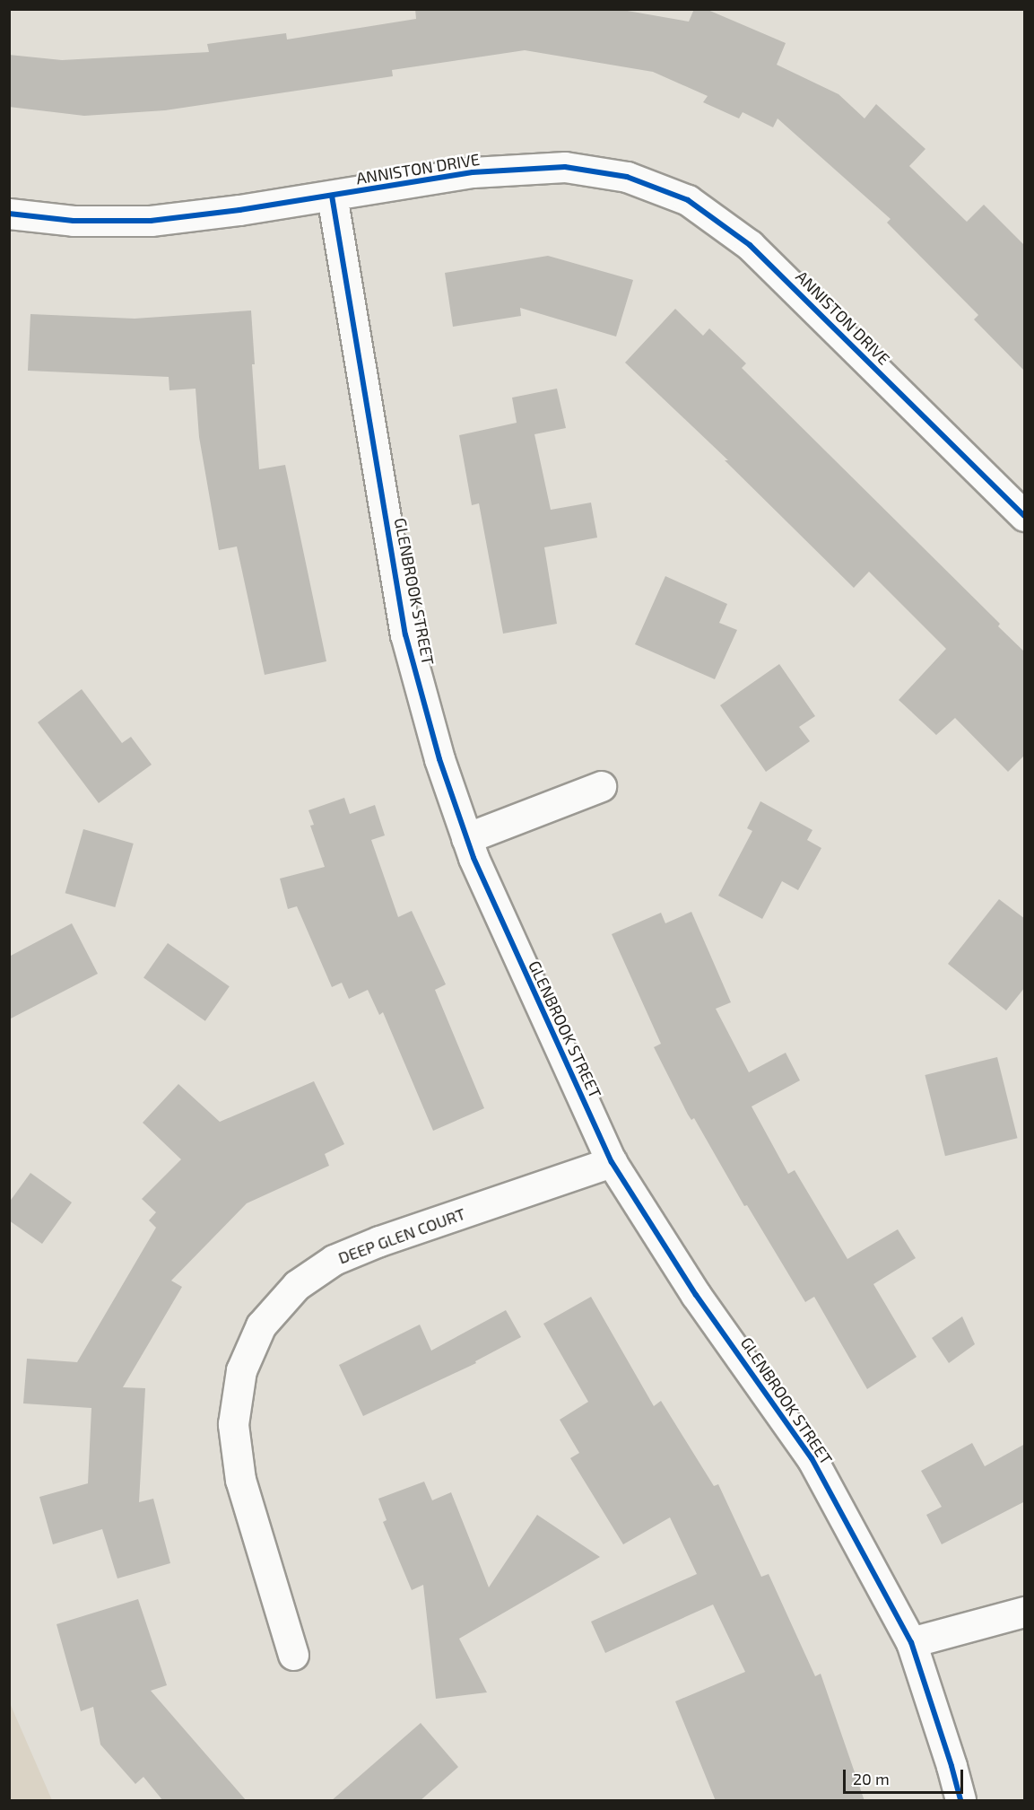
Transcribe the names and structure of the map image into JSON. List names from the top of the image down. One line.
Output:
{"streets":{"street":["ANNISTON DRIVE","GLENBROOK STREET","DEEP GLEN COURT"]},"crossings":[["ANNISTON DRIVE","GLENBROOK STREET"],["GLENBROOK STREET","DEEP GLEN COURT"]],"scale_bar":"20 m"}
